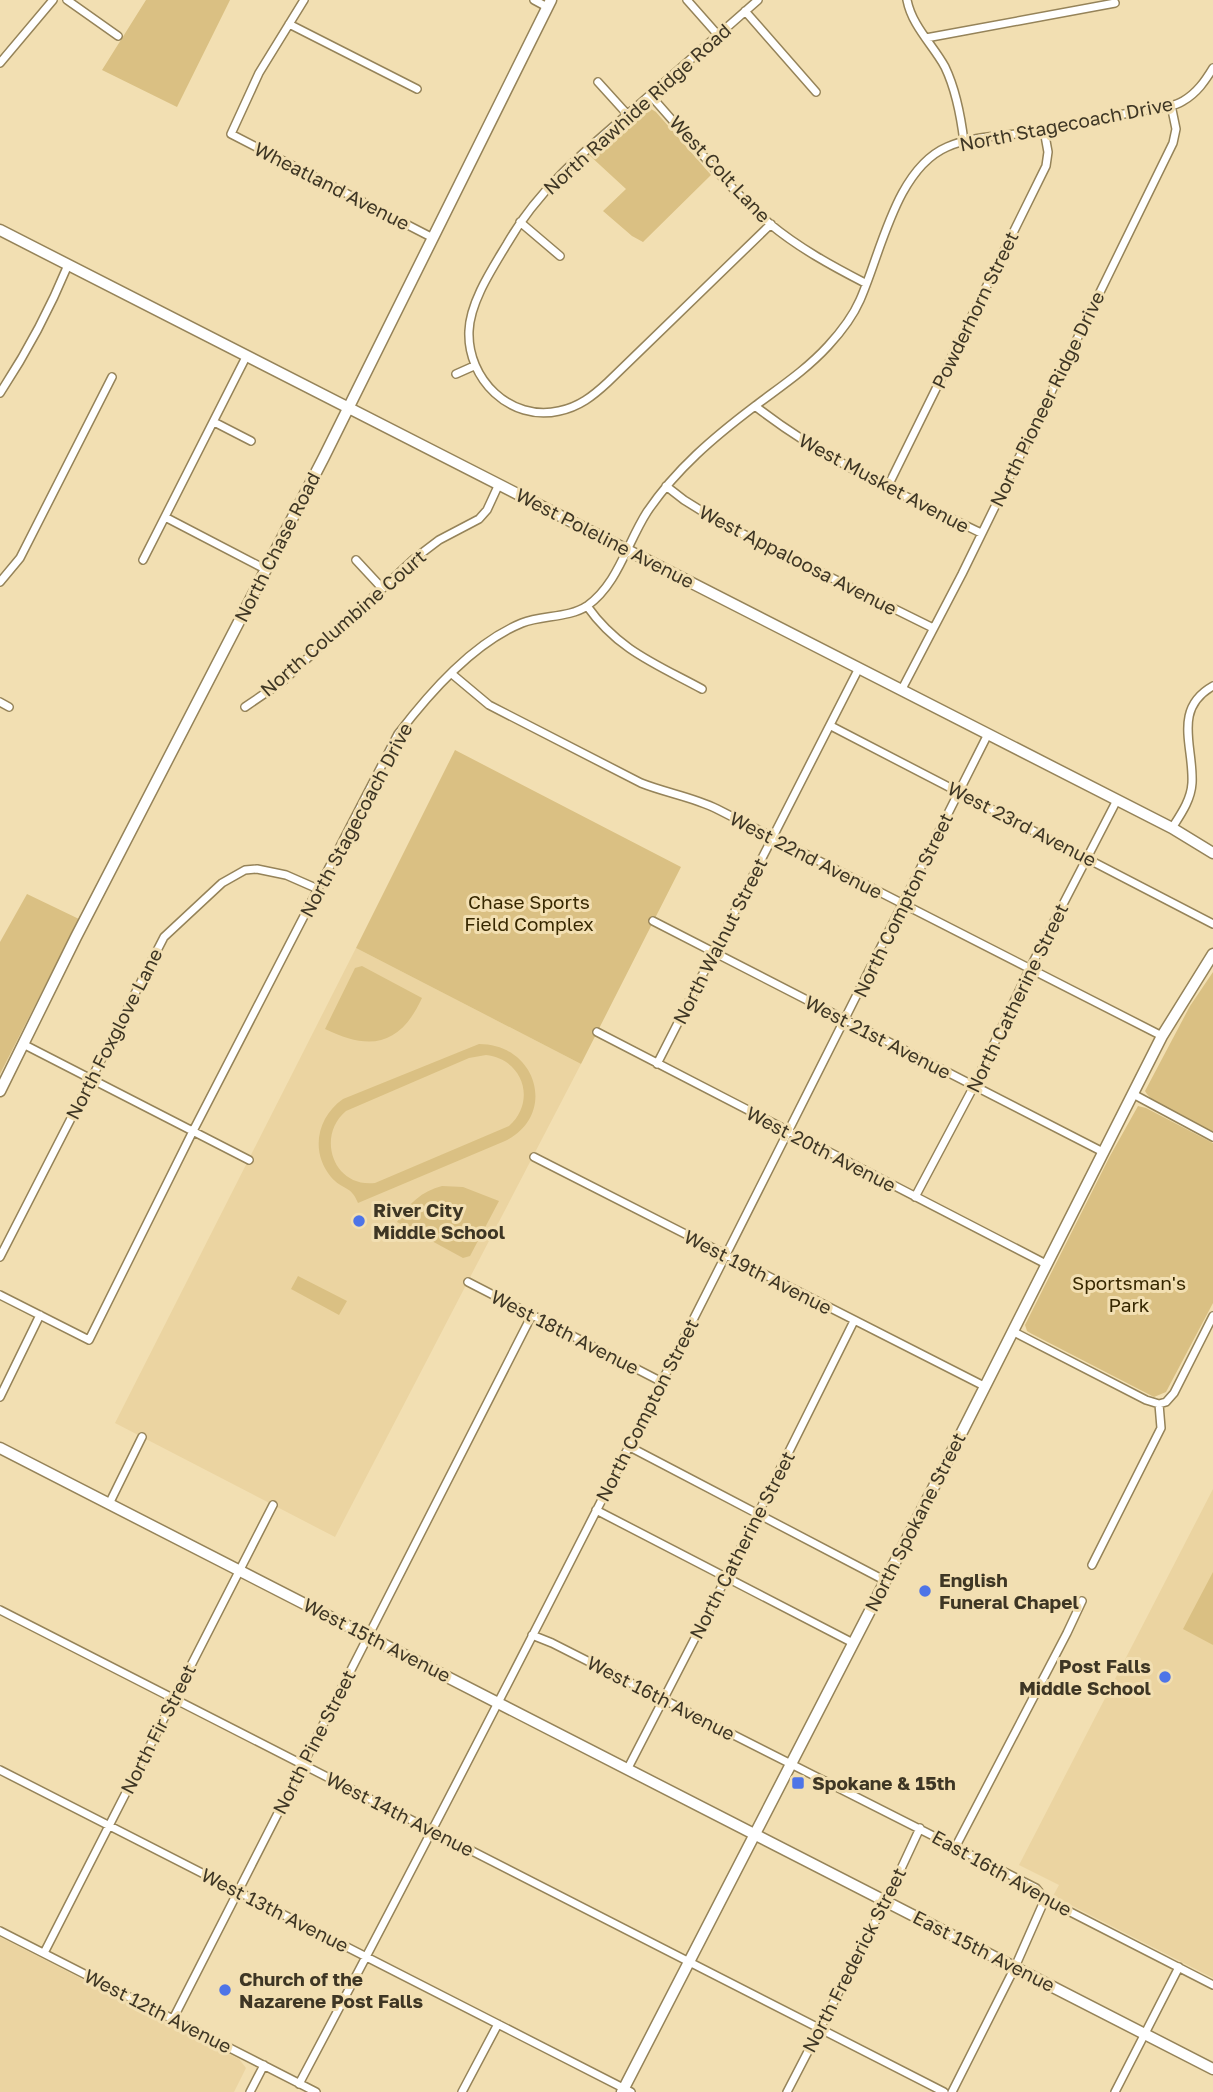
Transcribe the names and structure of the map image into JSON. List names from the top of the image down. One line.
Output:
{"streets":{"street":["North Rawhide Ridge Road","North Stagecoach Drive","West Colt Lane","Wheatland Avenue","Powderhorn Street","North Pioneer Ridge Drive","West Musket Avenue","West Poleline Avenue","North Chase Road","West Appaloosa Avenue","North Columbine Court","West 23rd Avenue","West 22nd Avenue","North Compton Street","North Walnut Street","North Catherine Street","North Foxglove Lane","West 21st Avenue","West 20th Avenue","West 19th Avenue","West 18th Avenue","North Spokane Street","West 15th Avenue","West 16th Avenue","North Fir Street","North Pine Street","West 14th Avenue","East 16th Avenue","West 13th Avenue","East 15th Avenue","North Frederick Street","West 12th Avenue"]},"crossings":[["North Rawhide Ridge Road","West Colt Lane"],["North Stagecoach Drive","West Colt Lane"],["North Stagecoach Drive","Powderhorn Street"],["North Stagecoach Drive","North Pioneer Ridge Drive"],["North Stagecoach Drive","West Musket Avenue"],["North Stagecoach Drive","West Poleline Avenue"],["North Stagecoach Drive","West Appaloosa Avenue"],["North Stagecoach Drive","West 22nd Avenue"],["North Stagecoach Drive","North Foxglove Lane"],["Wheatland Avenue","North Chase Road"],["Powderhorn Street","West Musket Avenue"],["North Pioneer Ridge Drive","West Musket Avenue"],["North Pioneer Ridge Drive","West Poleline Avenue"],["North Pioneer Ridge Drive","West Appaloosa Avenue"],["West Poleline Avenue","North Chase Road"],["West Poleline Avenue","North Columbine Court"],["West Poleline Avenue","North Compton Street"],["West Poleline Avenue","North Walnut Street"],["West Poleline Avenue","North Catherine Street"],["West 23rd Avenue","North Compton Street"],["West 23rd Avenue","North Walnut Street"],["West 23rd Avenue","North Catherine Street"],["West 22nd Avenue","North Compton Street"],["West 22nd Avenue","North Walnut Street"],["West 22nd Avenue","North Catherine Street"],["West 22nd Avenue","North Spokane Street"],["North Compton Street","West 21st Avenue"],["North Compton Street","West 20th Avenue"],["North Compton Street","West 19th Avenue"],["North Compton Street","West 18th Avenue"],["North Compton Street","West 15th Avenue"],["North Compton Street","West 16th Avenue"],["North Compton Street","West 14th Avenue"],["North Compton Street","West 13th Avenue"],["North Compton Street","West 12th Avenue"],["North Walnut Street","West 21st Avenue"],["North Walnut Street","West 20th Avenue"],["North Catherine Street","West 21st Avenue"],["North Catherine Street","West 20th Avenue"],["North Catherine Street","West 19th Avenue"],["North Catherine Street","West 15th Avenue"],["North Catherine Street","West 16th Avenue"],["West 21st Avenue","North Spokane Street"],["West 20th Avenue","North Spokane Street"],["West 19th Avenue","North Spokane Street"],["West 18th Avenue","North Pine Street"],["North Spokane Street","West 15th Avenue"],["North Spokane Street","West 16th Avenue"],["North Spokane Street","West 14th Avenue"],["North Spokane Street","East 16th Avenue"],["North Spokane Street","West 13th Avenue"],["North Spokane Street","East 15th Avenue"],["West 15th Avenue","North Fir Street"],["West 15th Avenue","North Pine Street"],["West 15th Avenue","East 15th Avenue"],["West 16th Avenue","East 16th Avenue"],["North Fir Street","West 14th Avenue"],["North Fir Street","West 13th Avenue"],["North Fir Street","West 12th Avenue"],["North Pine Street","West 14th Avenue"],["North Pine Street","West 13th Avenue"],["North Pine Street","West 12th Avenue"],["West 14th Avenue","North Frederick Street"],["East 16th Avenue","North Frederick Street"],["East 15th Avenue","North Frederick Street"]],"parks":["Chase Sports Field Complex","Sportsman's Park"],"places":{"other":["River City Middle School","English Funeral Chapel","Post Falls Middle School","Church of the Nazarene Post Falls"],"transit":["Spokane & 15th"]}}
